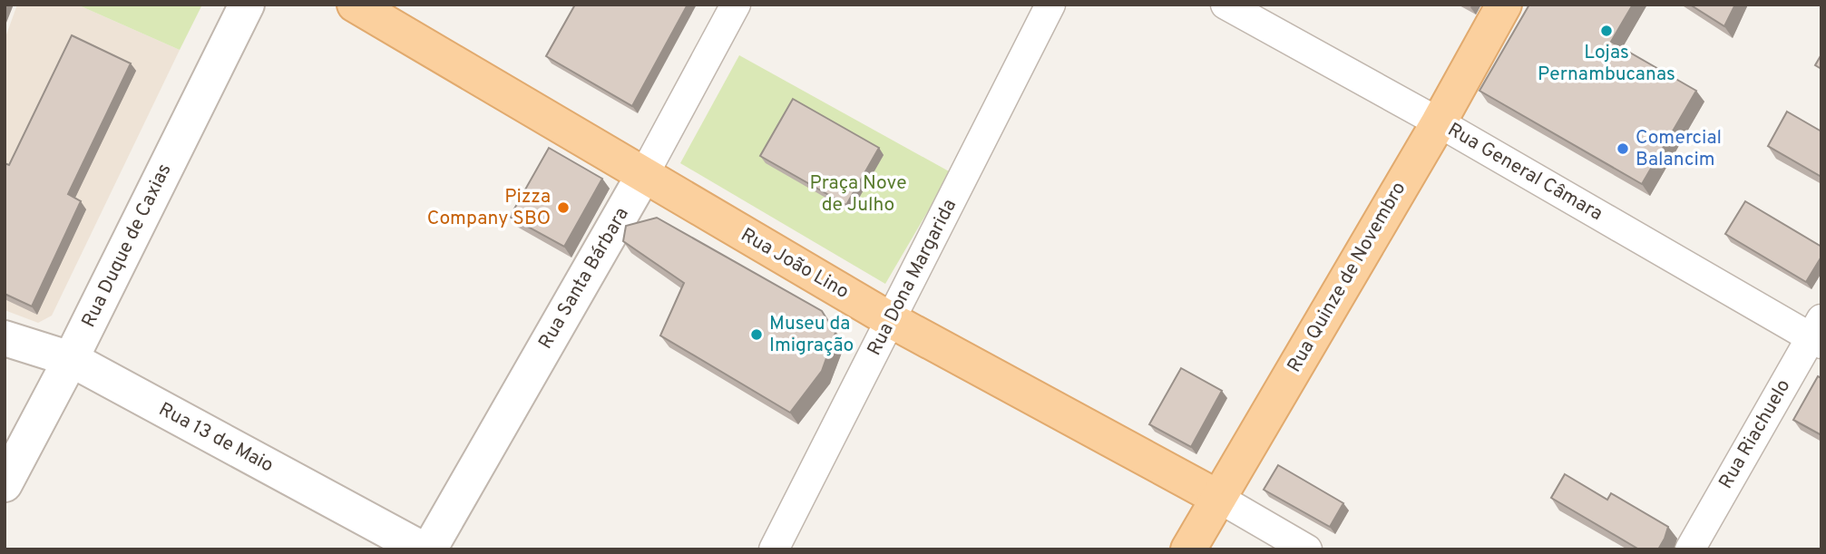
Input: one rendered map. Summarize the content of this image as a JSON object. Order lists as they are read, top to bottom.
{
  "streets": {
    "main road": ["Rua João Lino", "Rua Quinze de Novembro"],
    "street": [
      "Rua General Câmara",
      "Rua Duque de Caxias",
      "Rua Dona Margarida",
      "Rua Santa Bárbara",
      "Rua Riachuelo",
      "Rua 13 de Maio"
    ]
  },
  "crossings": [
    ["Rua General Câmara", "Rua Quinze de Novembro"],
    ["Rua General Câmara", "Rua Riachuelo"],
    ["Rua Duque de Caxias", "Rua 13 de Maio"],
    ["Rua João Lino", "Rua Dona Margarida"],
    ["Rua João Lino", "Rua Quinze de Novembro"],
    ["Rua João Lino", "Rua Santa Bárbara"]
  ],
  "parks": ["Praça Nove de Julho"],
  "places": [
    "Lojas Pernambucanas",
    "Comercial Balancim",
    "Pizza Company SBO",
    "Museu da Imigração"
  ]
}
